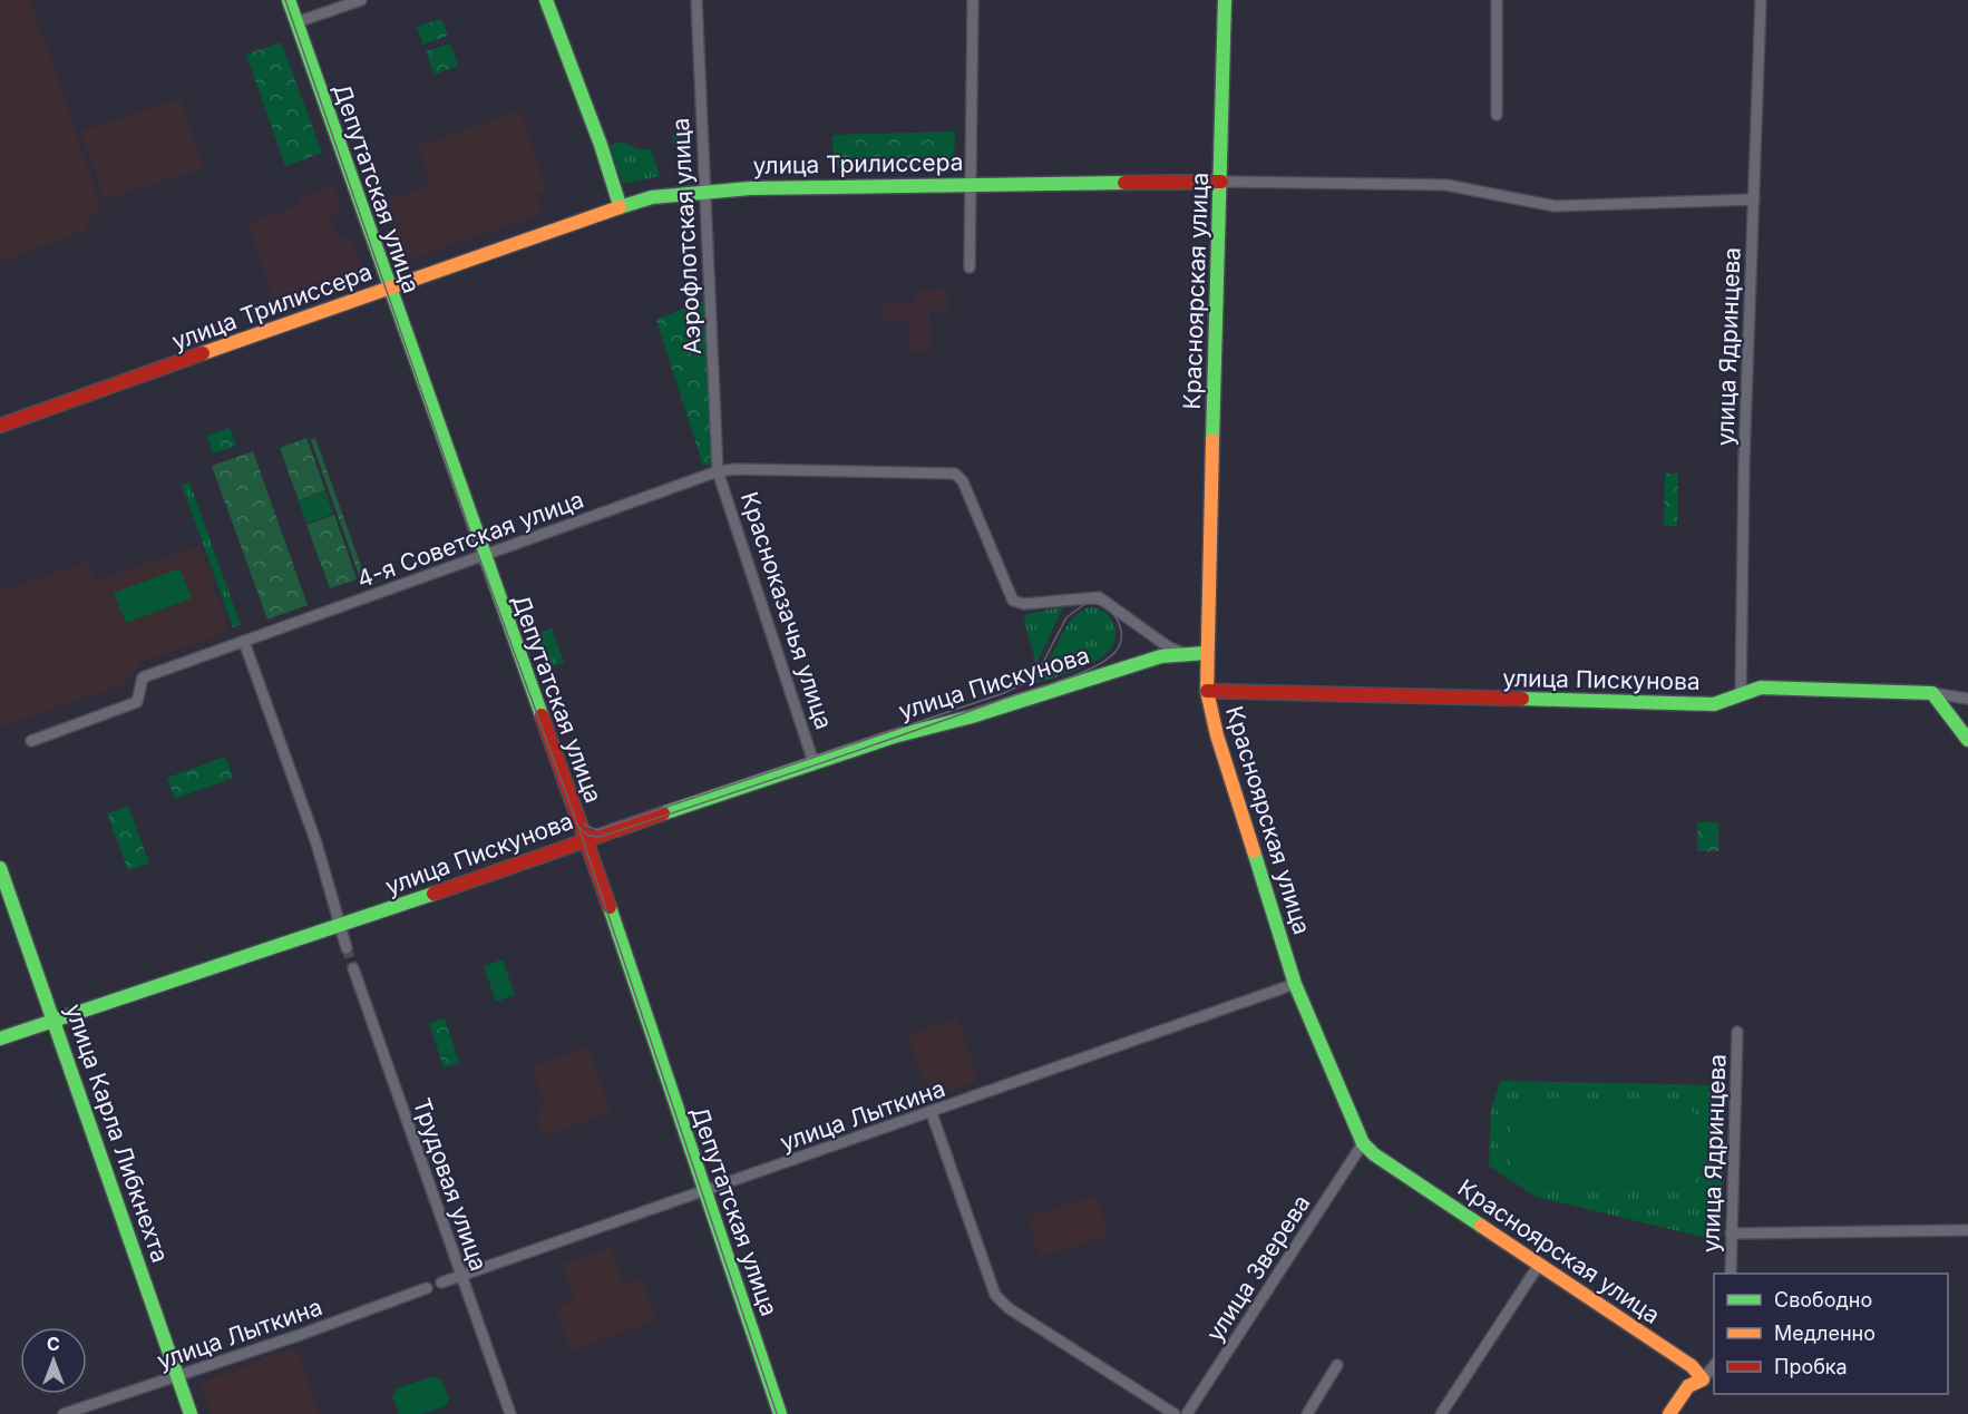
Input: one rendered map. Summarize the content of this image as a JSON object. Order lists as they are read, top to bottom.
{
  "streets": {
    "street": [
      "улица Трилиссера",
      "Депутатская улица",
      "Аэрофлотская улица",
      "Красноярская улица",
      "улица Ядринцева",
      "4-я Советская улица",
      "Красноказачья улица",
      "улица Пискунова",
      "улица Лыткина",
      "улица Карла Либкнехта",
      "Трудовая улица",
      "улица Зверева"
    ]
  },
  "crossings": [
    ["улица Трилиссера", "Депутатская улица"],
    ["улица Трилиссера", "Аэрофлотская улица"],
    ["улица Трилиссера", "Красноярская улица"],
    ["улица Трилиссера", "улица Ядринцева"],
    ["Депутатская улица", "4-я Советская улица"],
    ["Депутатская улица", "улица Пискунова"],
    ["Депутатская улица", "улица Лыткина"],
    ["Аэрофлотская улица", "4-я Советская улица"],
    ["Аэрофлотская улица", "Красноказачья улица"],
    ["Красноярская улица", "улица Пискунова"],
    ["Красноярская улица", "улица Лыткина"],
    ["Красноярская улица", "улица Зверева"],
    ["улица Ядринцева", "улица Пискунова"],
    ["4-я Советская улица", "Красноказачья улица"],
    ["4-я Советская улица", "улица Пискунова"],
    ["Красноказачья улица", "улица Пискунова"],
    ["улица Пискунова", "улица Карла Либкнехта"],
    ["улица Лыткина", "улица Карла Либкнехта"],
    ["улица Лыткина", "Трудовая улица"]
  ],
  "legend": ["Свободно", "Медленно", "Пробка"],
  "north": "top"
}
